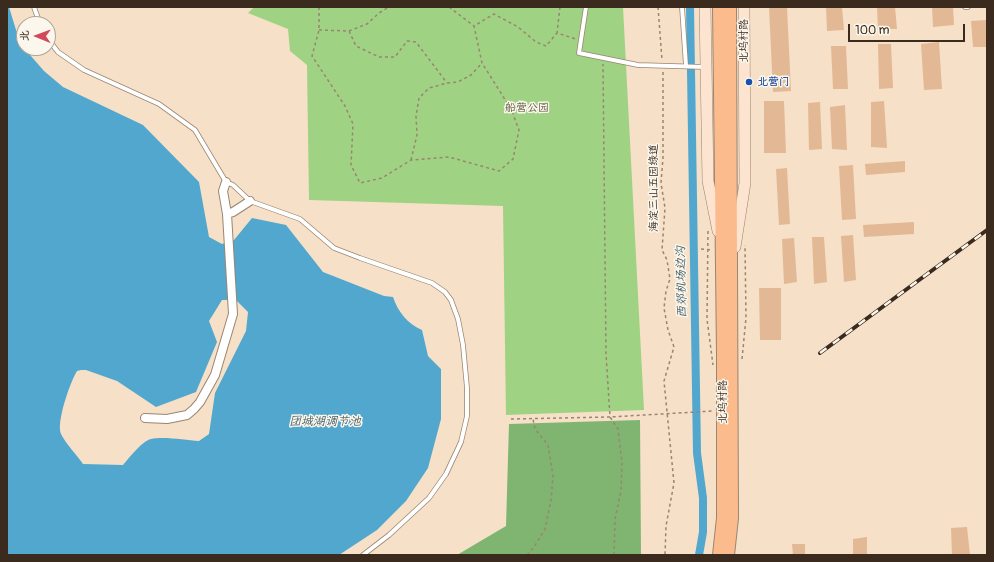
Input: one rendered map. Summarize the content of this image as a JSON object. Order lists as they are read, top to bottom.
{
  "streets": {
    "main road": ["北坞村路"],
    "path": ["海淀三山五园绿道"]
  },
  "water": ["西郊机场边沟", "团城湖调节池"],
  "parks": ["船营公园"],
  "places": ["北营门"],
  "scale_bar": "100 m",
  "north": "left"
}
